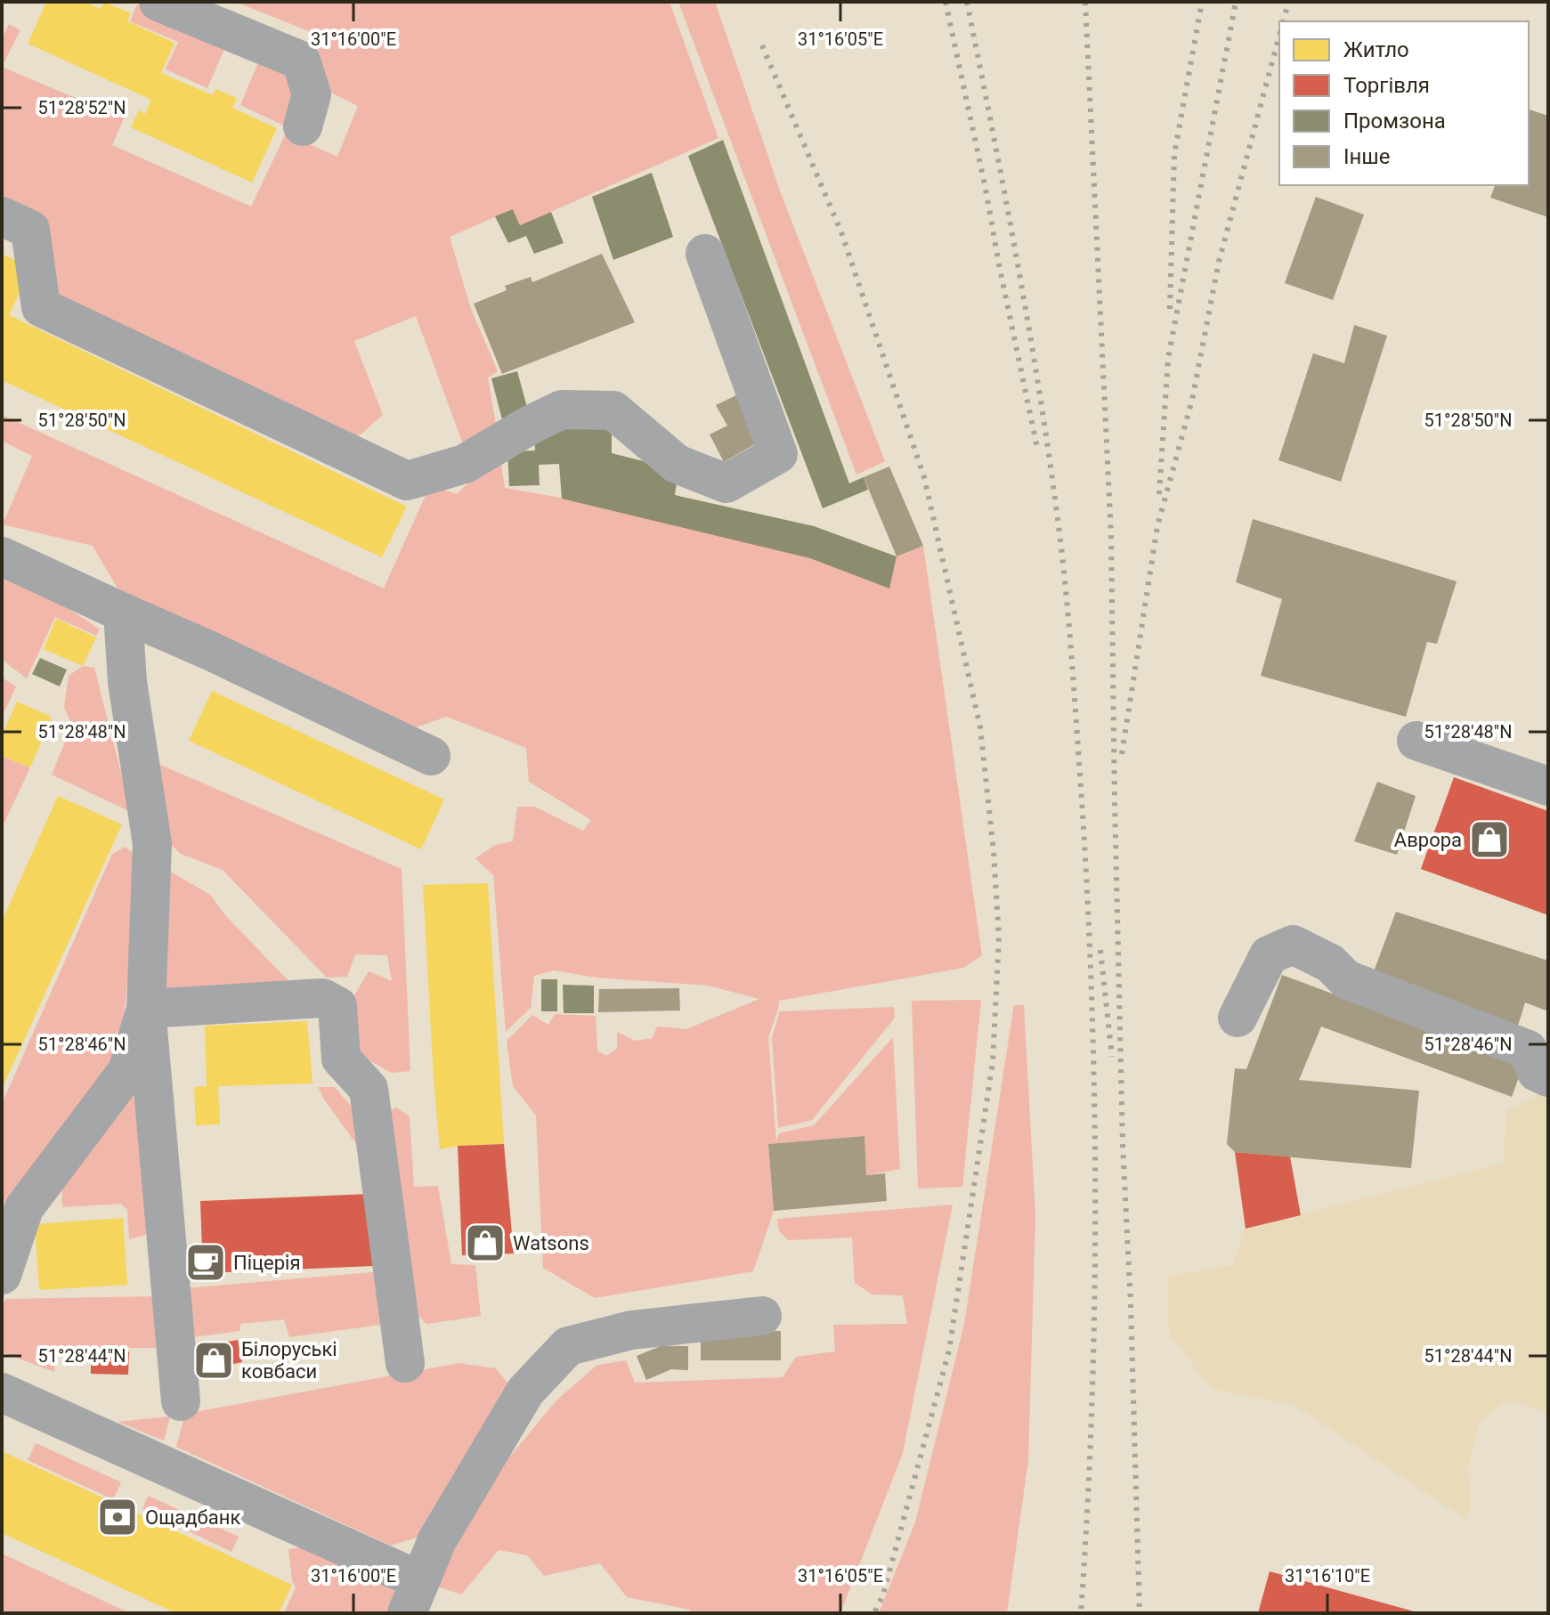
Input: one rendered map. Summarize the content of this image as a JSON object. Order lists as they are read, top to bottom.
{
  "places": {
    "shop": ["Аврора", "Watsons", "Білоруські ковбаси"],
    "cafe": ["Піцерія"],
    "bank": ["Ощадбанк"]
  },
  "legend": [
    "Житло",
    "Торгівля",
    "Промзона",
    "Інше"
  ],
  "coordinates": [
    "31°16'00\"E",
    "31°16'05\"E",
    "51°28'52\"N",
    "51°28'50\"N",
    "51°28'48\"N",
    "51°28'46\"N",
    "51°28'44\"N",
    "31°16'10\"E"
  ]
}
